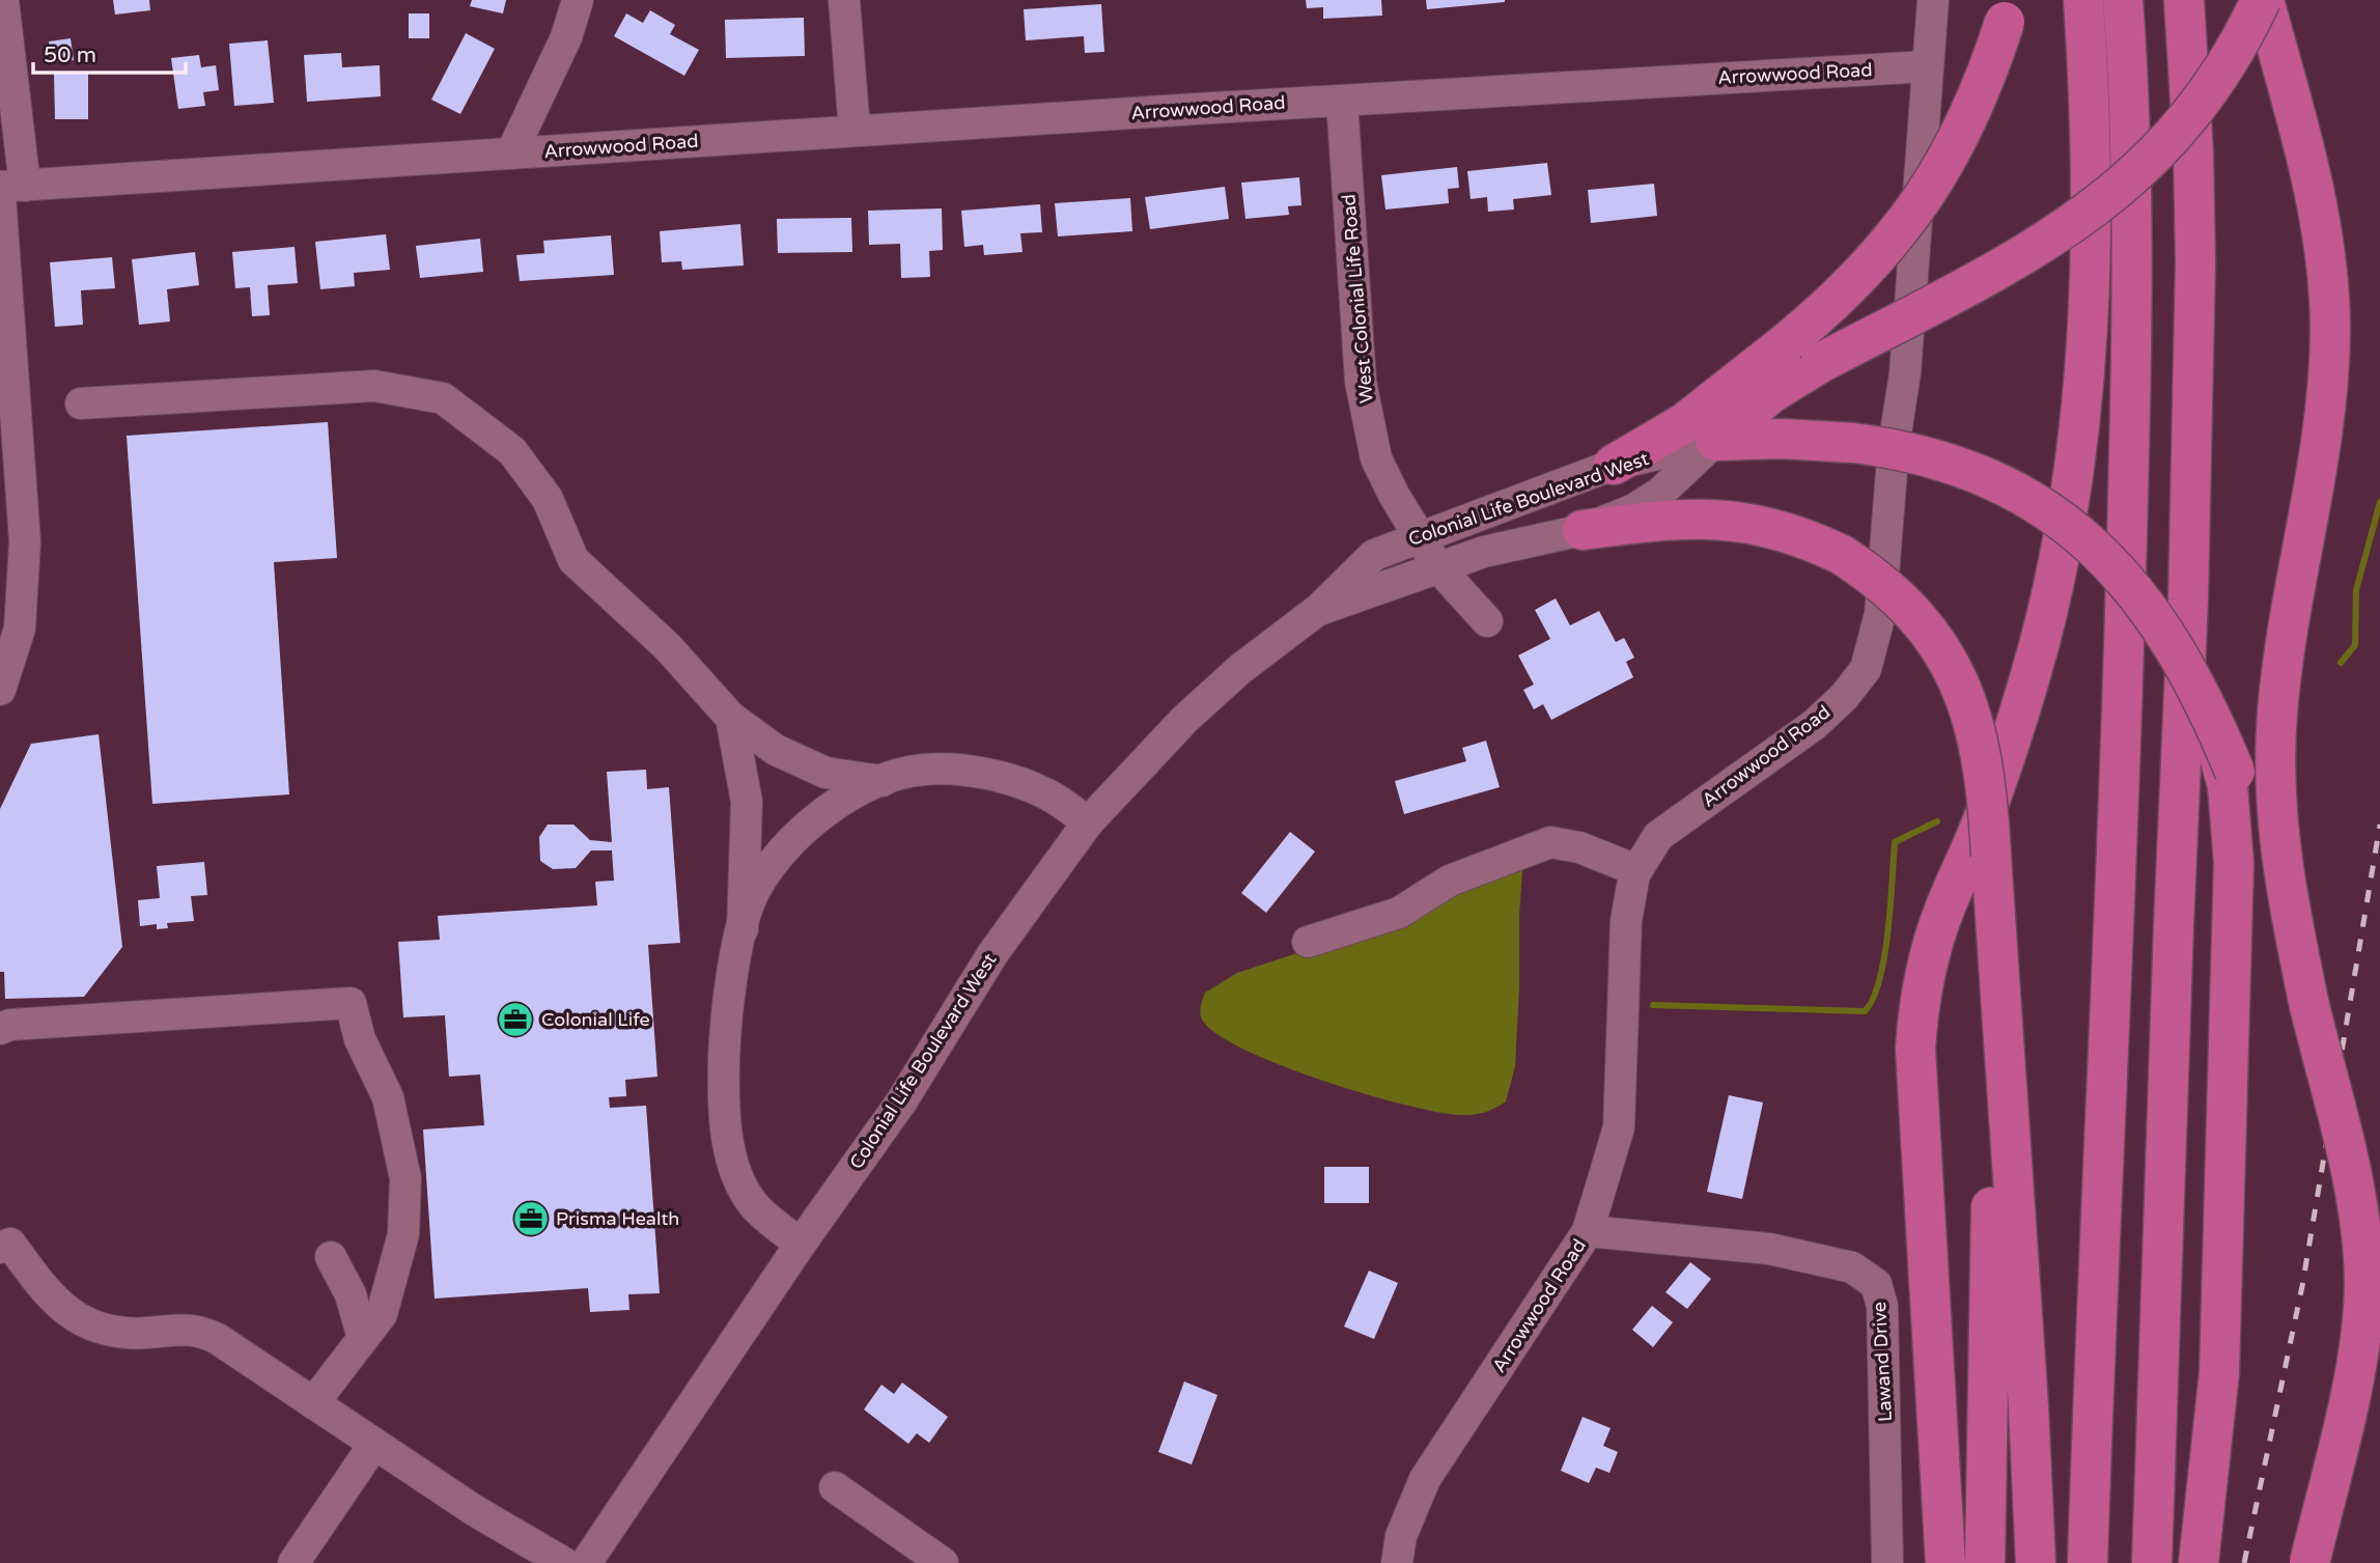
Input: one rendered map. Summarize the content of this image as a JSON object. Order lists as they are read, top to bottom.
{
  "streets": {
    "street": [
      "Arrowwood Road",
      "West Colonial Life Road",
      "Colonial Life Boulevard West",
      "Lawand Drive"
    ]
  },
  "crossings": [
    ["Arrowwood Road", "West Colonial Life Road"],
    ["Arrowwood Road", "Lawand Drive"],
    ["West Colonial Life Road", "Colonial Life Boulevard West"]
  ],
  "places": {
    "office": ["Colonial Life", "Prisma Health"]
  },
  "scale_bar": "50 m"
}
